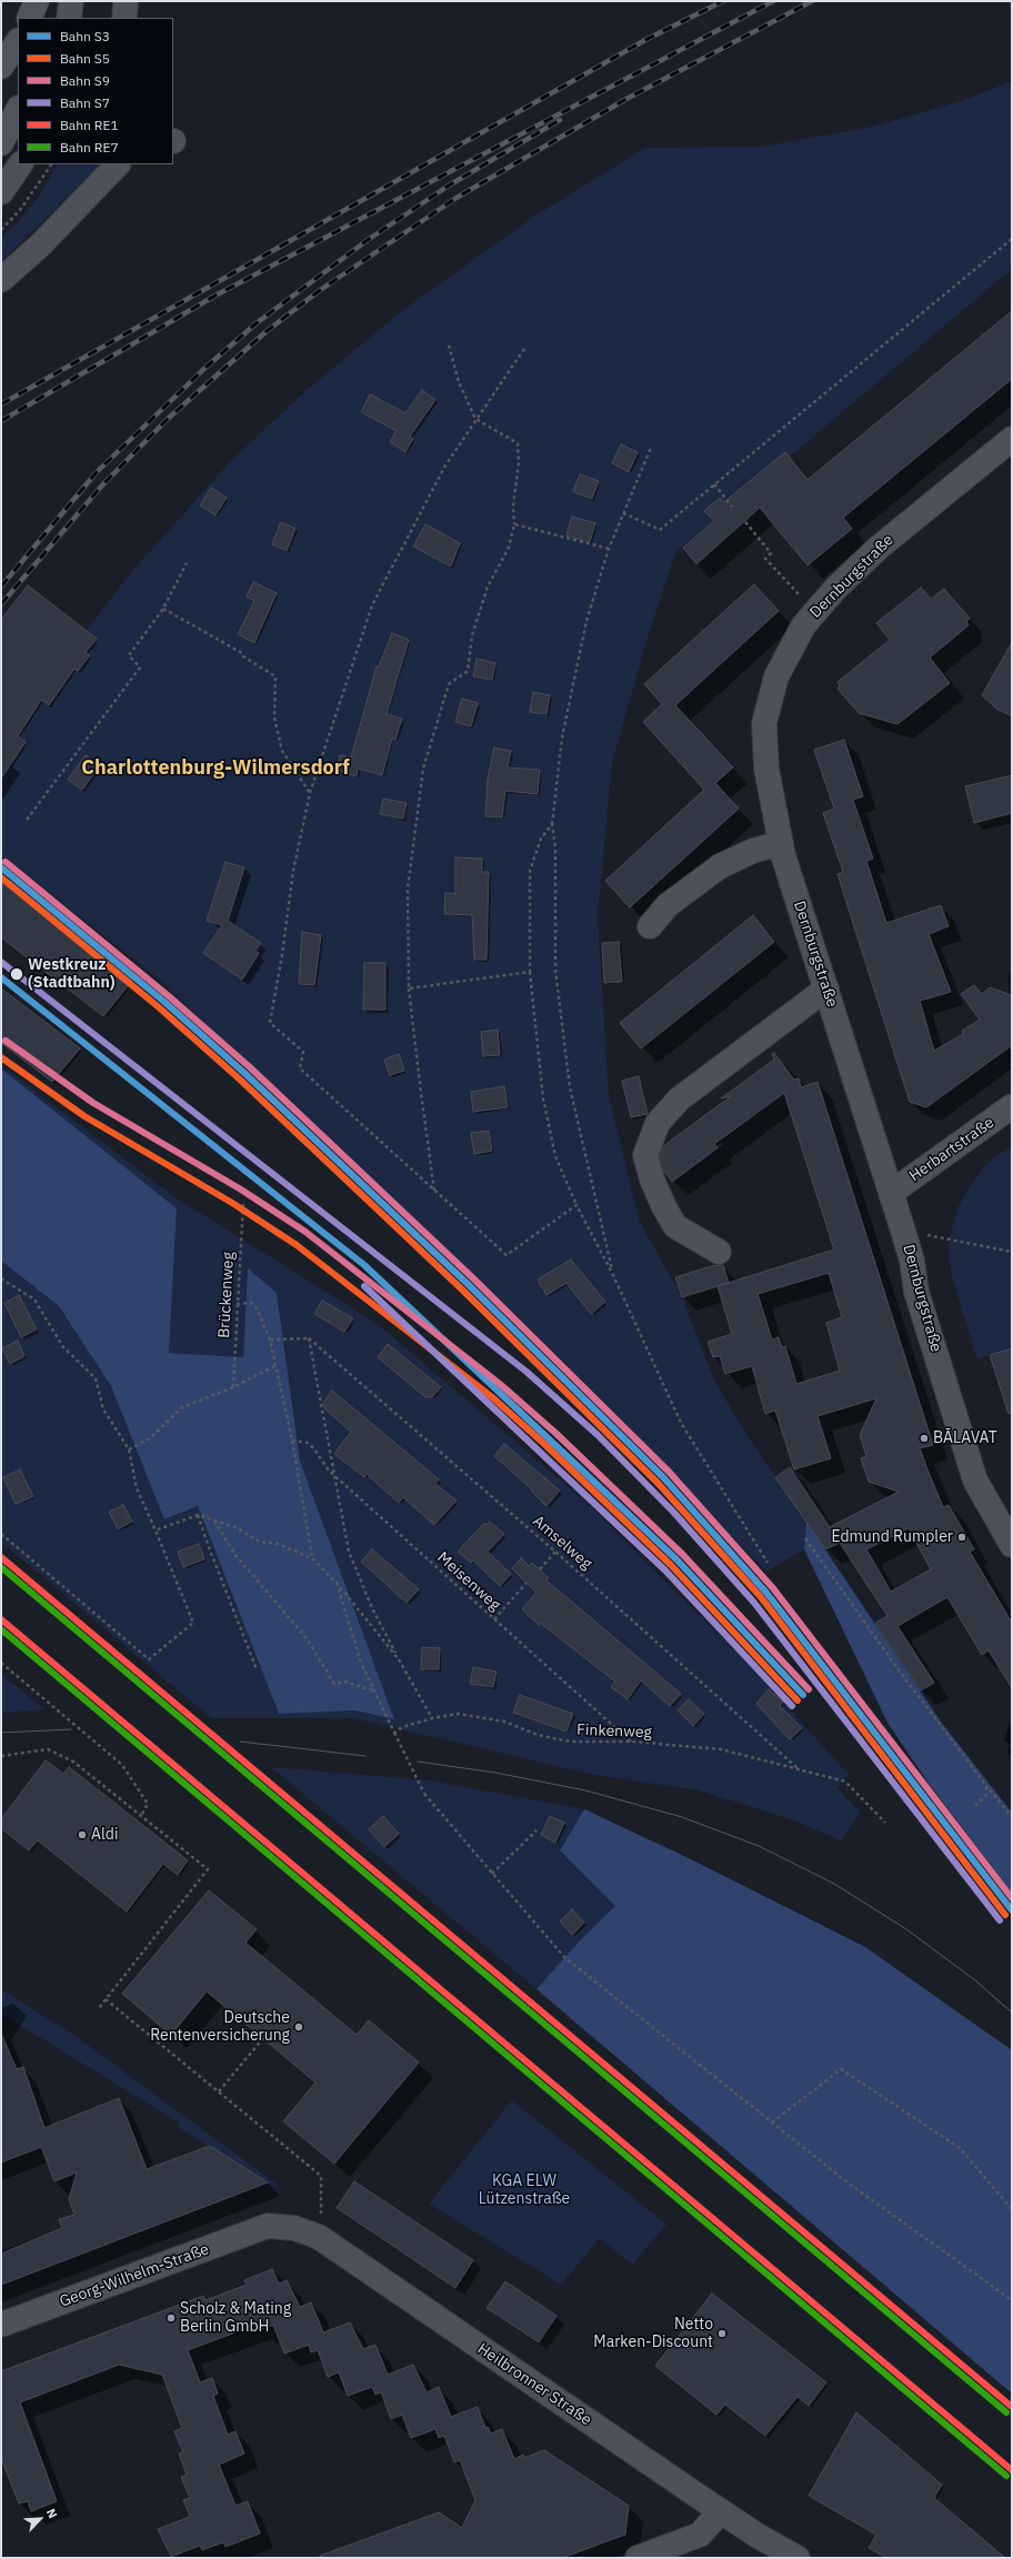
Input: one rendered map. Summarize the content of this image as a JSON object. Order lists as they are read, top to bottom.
{
  "streets": {
    "street": [
      "Dernburgstraße",
      "Herbartstraße",
      "Georg-Wilhelm-Straße",
      "Heilbronner Straße"
    ],
    "path": [
      "Brückenweg",
      "Amselweg",
      "Meisenweg",
      "Finkenweg"
    ]
  },
  "crossings": [
    ["Dernburgstraße", "Herbartstraße"],
    ["Amselweg", "Finkenweg"],
    ["Meisenweg", "Finkenweg"],
    ["Georg-Wilhelm-Straße", "Heilbronner Straße"]
  ],
  "districts": ["Charlottenburg-Wilmersdorf"],
  "parks": ["KGA ELW Lützenstraße"],
  "places": [
    "Westkreuz (Stadtbahn)",
    "BĀLAVAT",
    "Edmund Rumpler",
    "Aldi",
    "Deutsche Rentenversicherung",
    "Scholz & Mating Berlin GmbH",
    "Netto Marken-Discount"
  ],
  "lines": [
    "rail line S9",
    "rail line S3",
    "rail line S5",
    "rail line S7",
    "rail line RE1",
    "rail line RE7"
  ],
  "legend": [
    "Bahn S3",
    "Bahn S5",
    "Bahn S9",
    "Bahn S7",
    "Bahn RE1",
    "Bahn RE7"
  ],
  "north": "top right"
}
